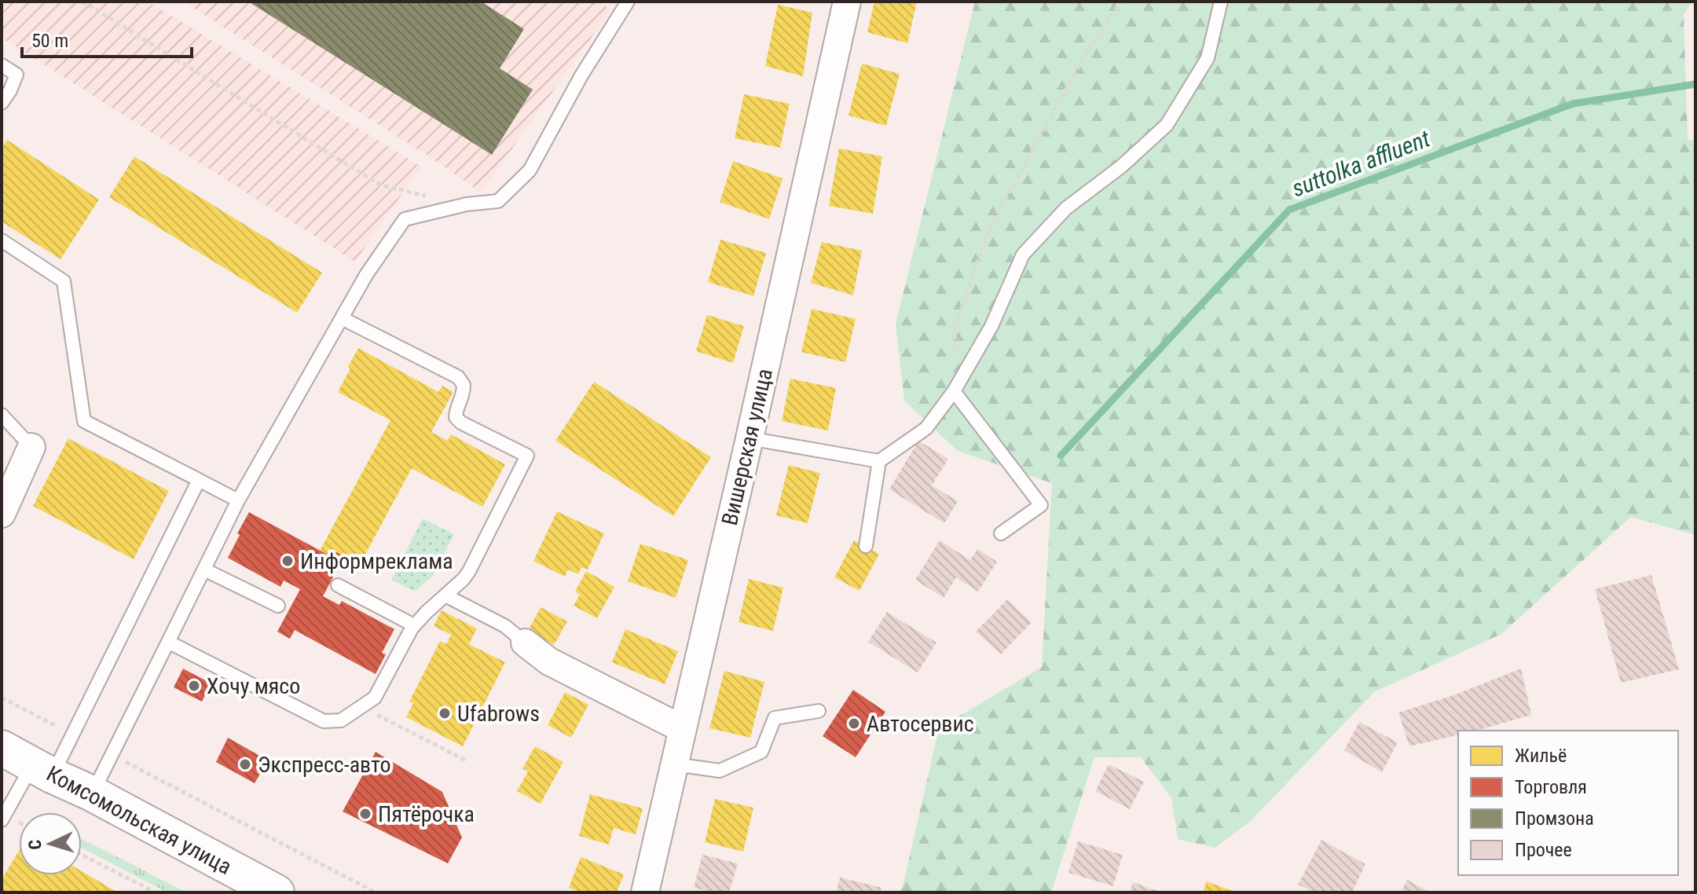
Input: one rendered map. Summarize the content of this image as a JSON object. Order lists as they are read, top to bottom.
{
  "streets": {
    "main road": ["Комсомольская улица"],
    "street": ["Вишерская улица"]
  },
  "water": ["suttolka affluent"],
  "places": [
    "Информреклама",
    "Хочу мясо",
    "Ufabrows",
    "Автосервис",
    "Экспресс-авто",
    "Пятёрочка"
  ],
  "legend": [
    "Жильё",
    "Торговля",
    "Промзона",
    "Прочее"
  ],
  "scale_bar": "50 m",
  "north": "left"
}
